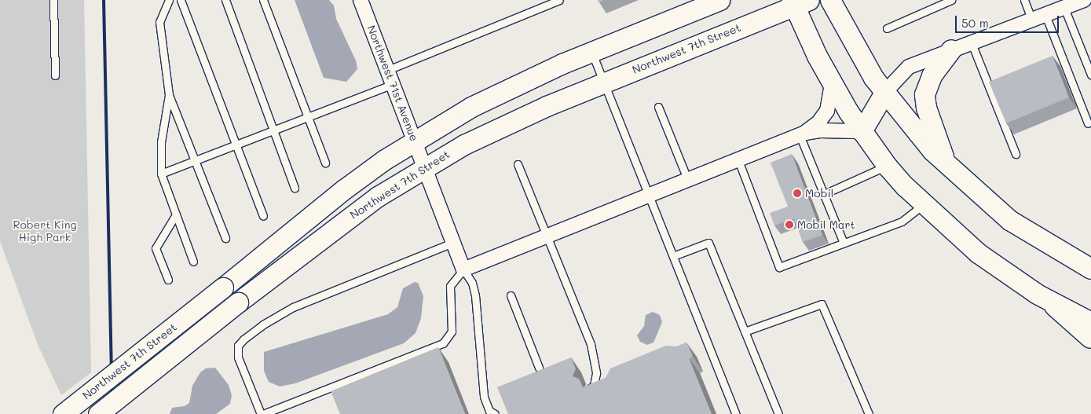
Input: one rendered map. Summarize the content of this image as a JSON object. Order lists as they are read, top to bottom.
{
  "streets": {
    "main road": ["Northwest 7th Street"],
    "street": ["Northwest 71st Avenue"]
  },
  "crossings": [
    ["Northwest 7th Street", "Northwest 71st Avenue"]
  ],
  "parks": ["Robert King High Park"],
  "places": ["Mobil", "Mobil Mart"],
  "scale_bar": "50 m"
}
